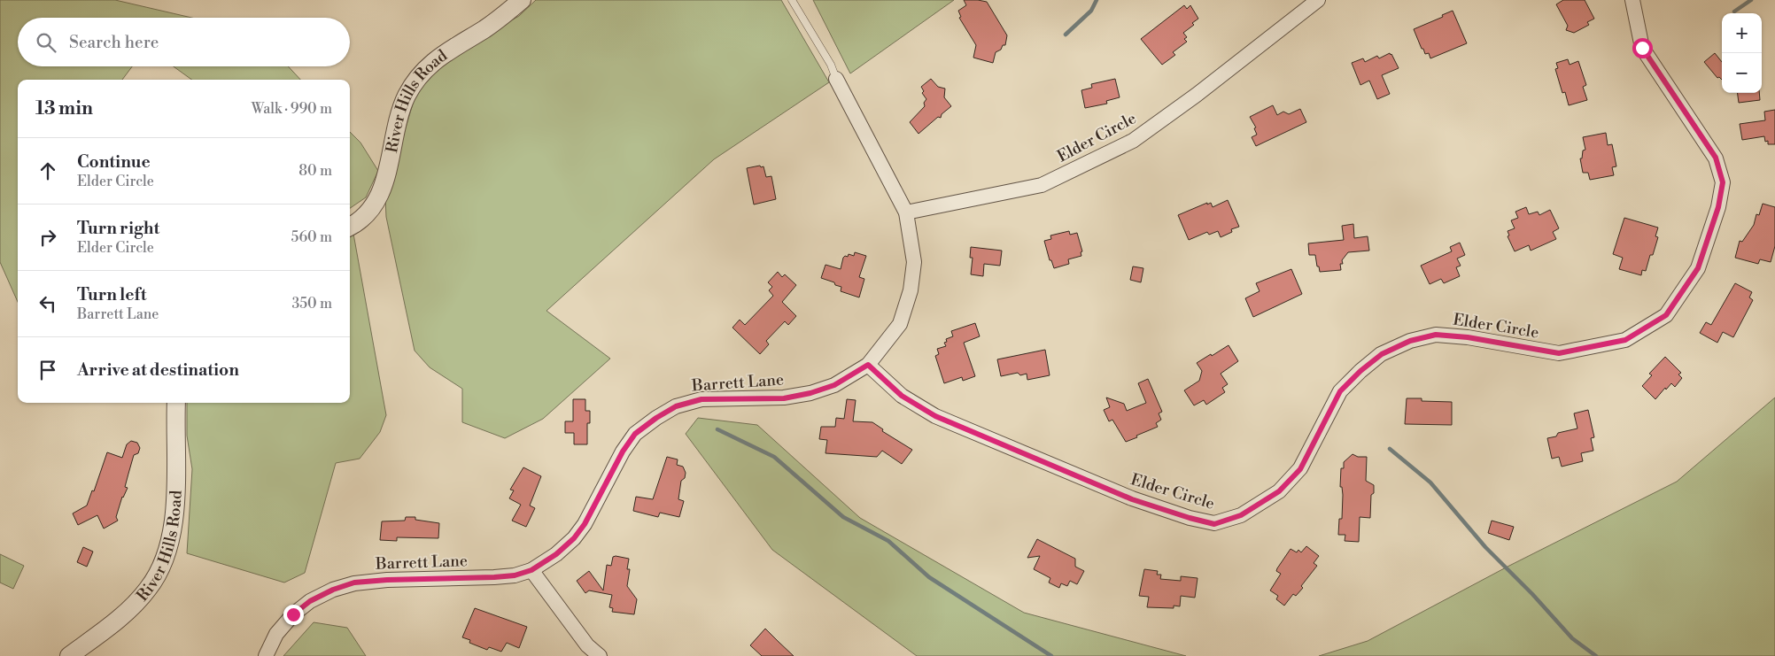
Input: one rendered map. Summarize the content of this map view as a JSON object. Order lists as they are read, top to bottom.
{
  "streets": {
    "street": ["River Hills Road", "Elder Circle", "Barrett Lane"]
  },
  "crossings": [
    ["Elder Circle", "Barrett Lane"]
  ],
  "page": {
    "map_buttons": ["+", "−"],
    "search": "Search here",
    "heading": ["13 min", "Walk · 990 m"],
    "list": [
      ["Continue", "Elder Circle", "80 m"],
      ["Turn right", "Elder Circle", "560 m"],
      ["Turn left", "Barrett Lane", "350 m"],
      "Arrive at destination"
    ]
  }
}
